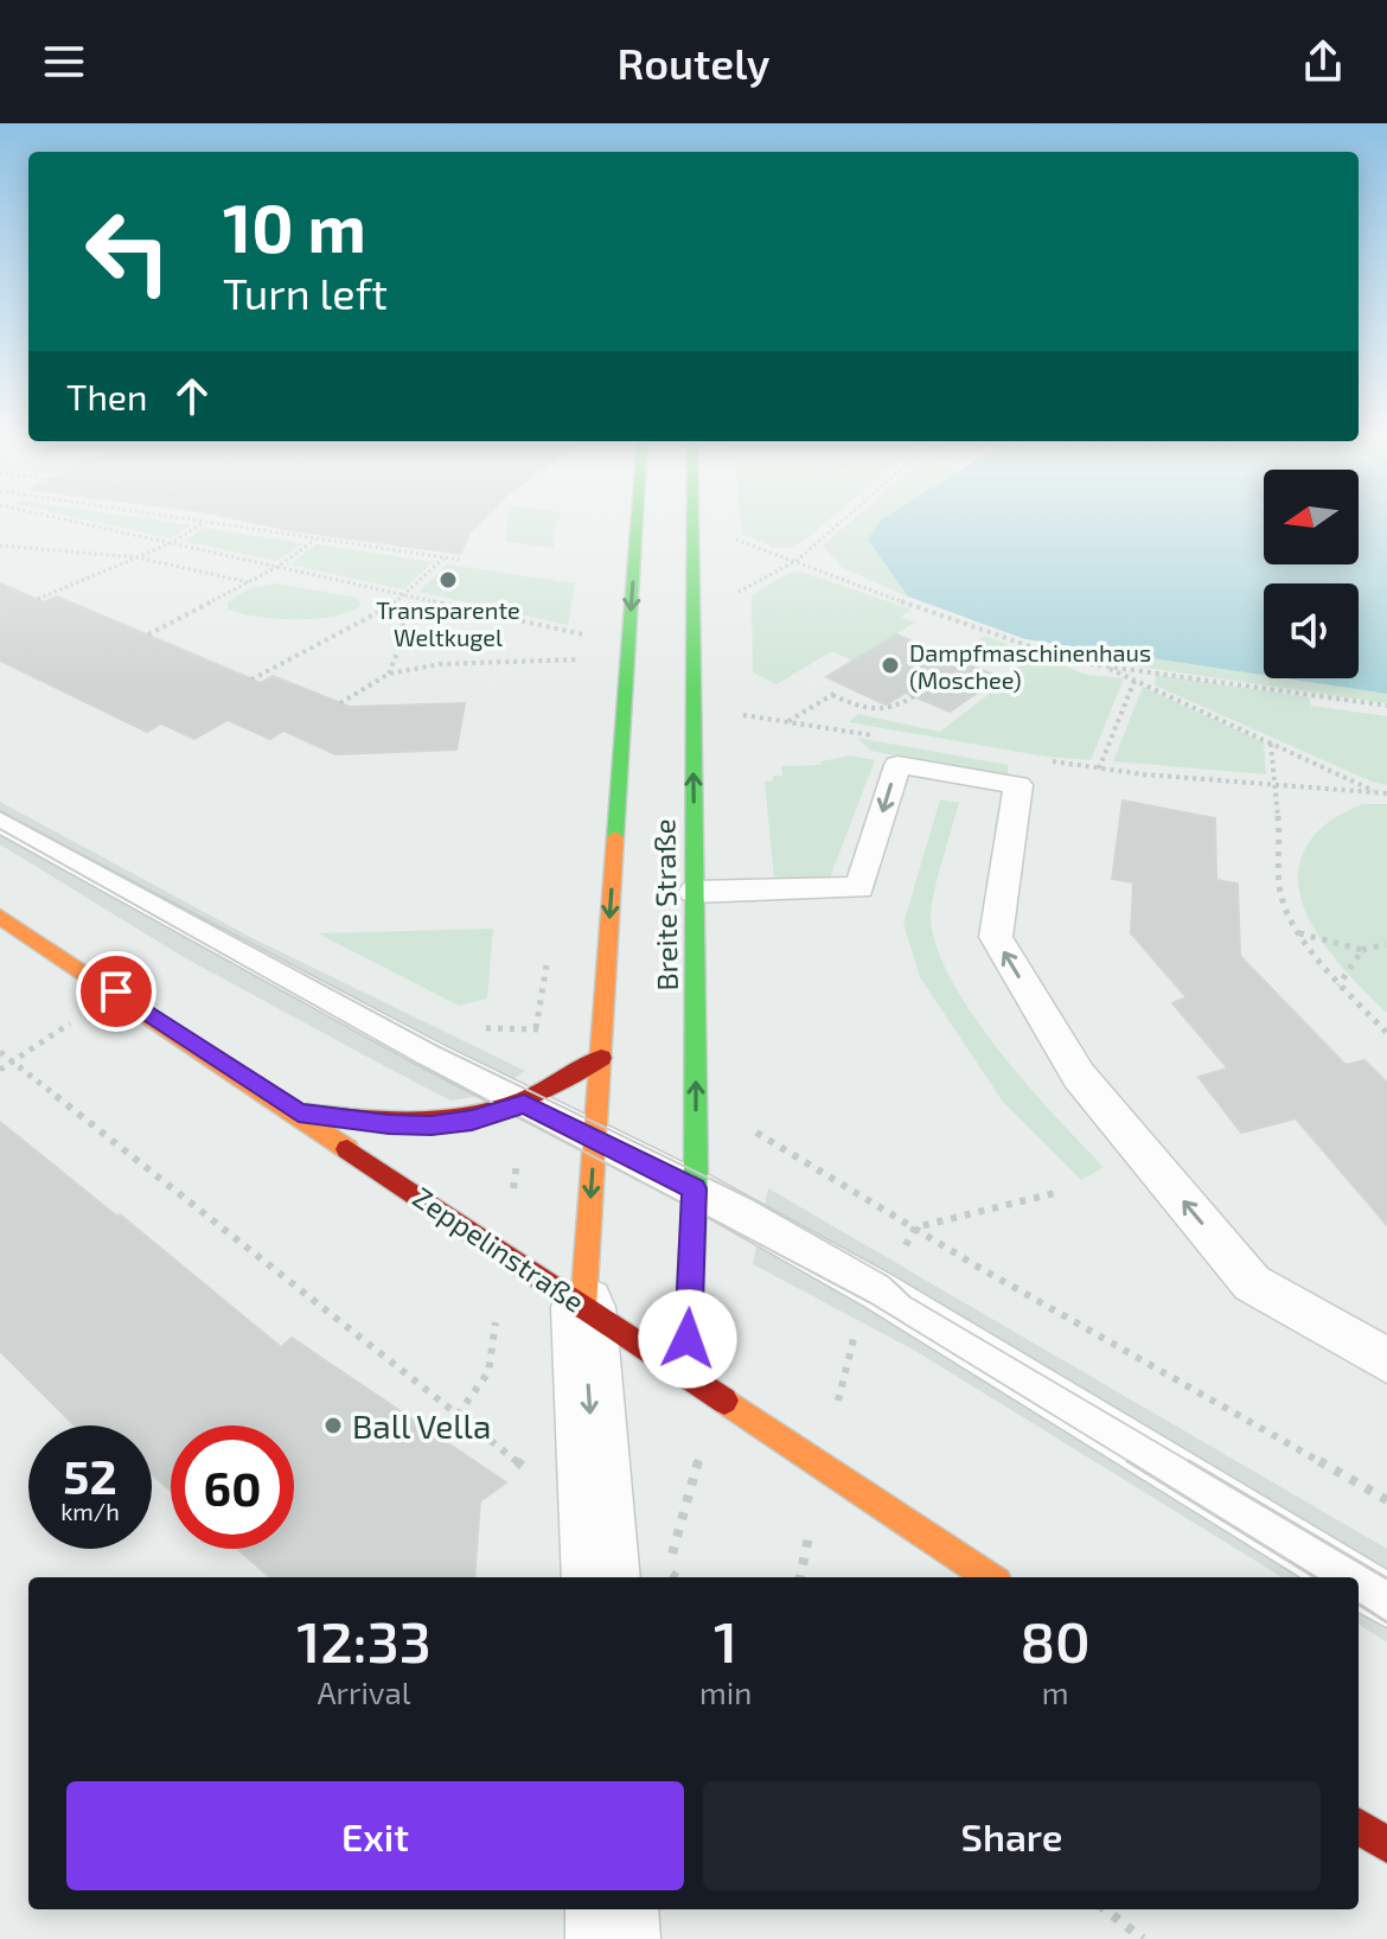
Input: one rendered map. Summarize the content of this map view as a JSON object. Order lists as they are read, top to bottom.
{
  "streets": {
    "main road": ["Breite Straße", "Zeppelinstraße"]
  },
  "crossings": [
    ["Breite Straße", "Zeppelinstraße"]
  ],
  "places": ["Transparente Weltkugel", "Dampfmaschinenhaus (Moschee)", "Ball Vella"],
  "north": "left",
  "page": {
    "header": "Routely",
    "turn": ["10 m", "Turn left"],
    "then": "Then",
    "speed": "52 km/h",
    "limit": "60",
    "eta": [
      "12:33",
      "Arrival",
      "1",
      "min",
      "80",
      "m"
    ],
    "buttons": ["Exit", "Share"]
  }
}
